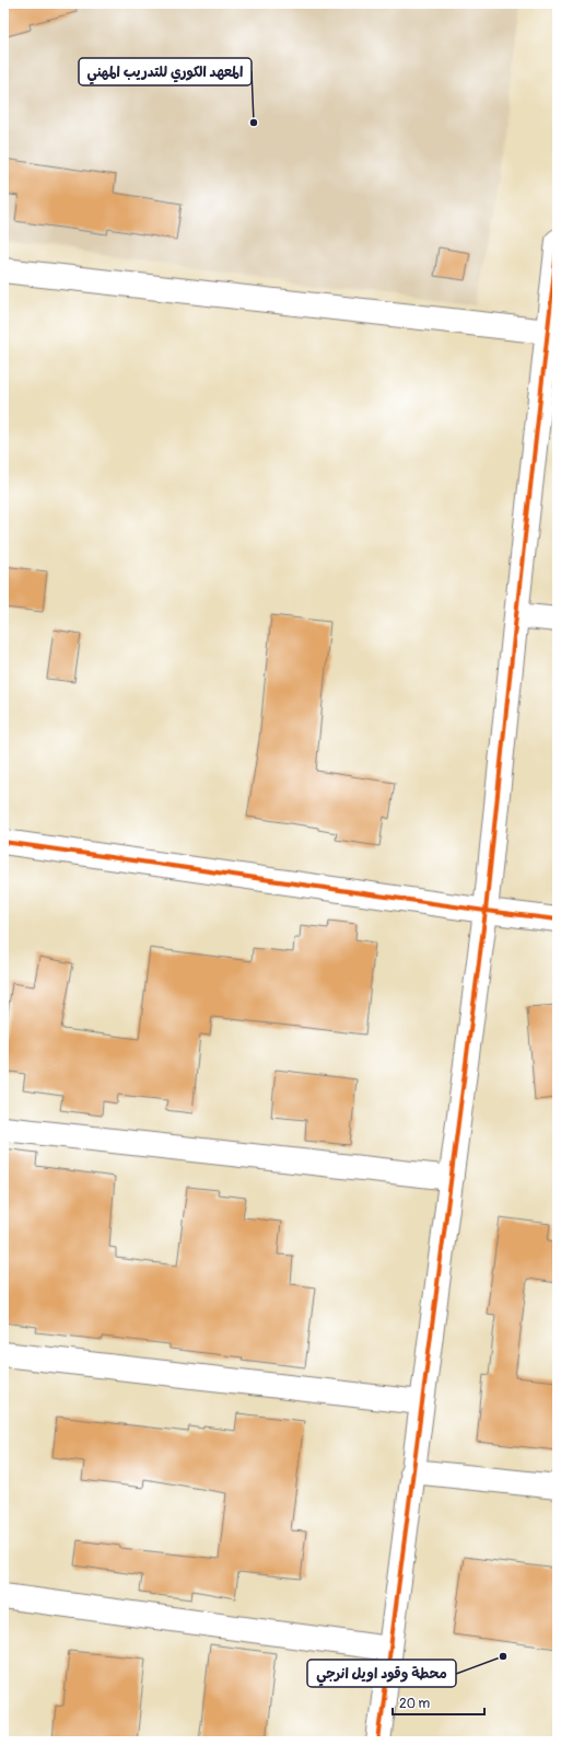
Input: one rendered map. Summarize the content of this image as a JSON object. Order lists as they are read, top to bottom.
{
  "places": ["المعهد الكوري للتدريب المهني", "محطة وقود اويل انرجي"],
  "scale_bar": "20 m"
}
